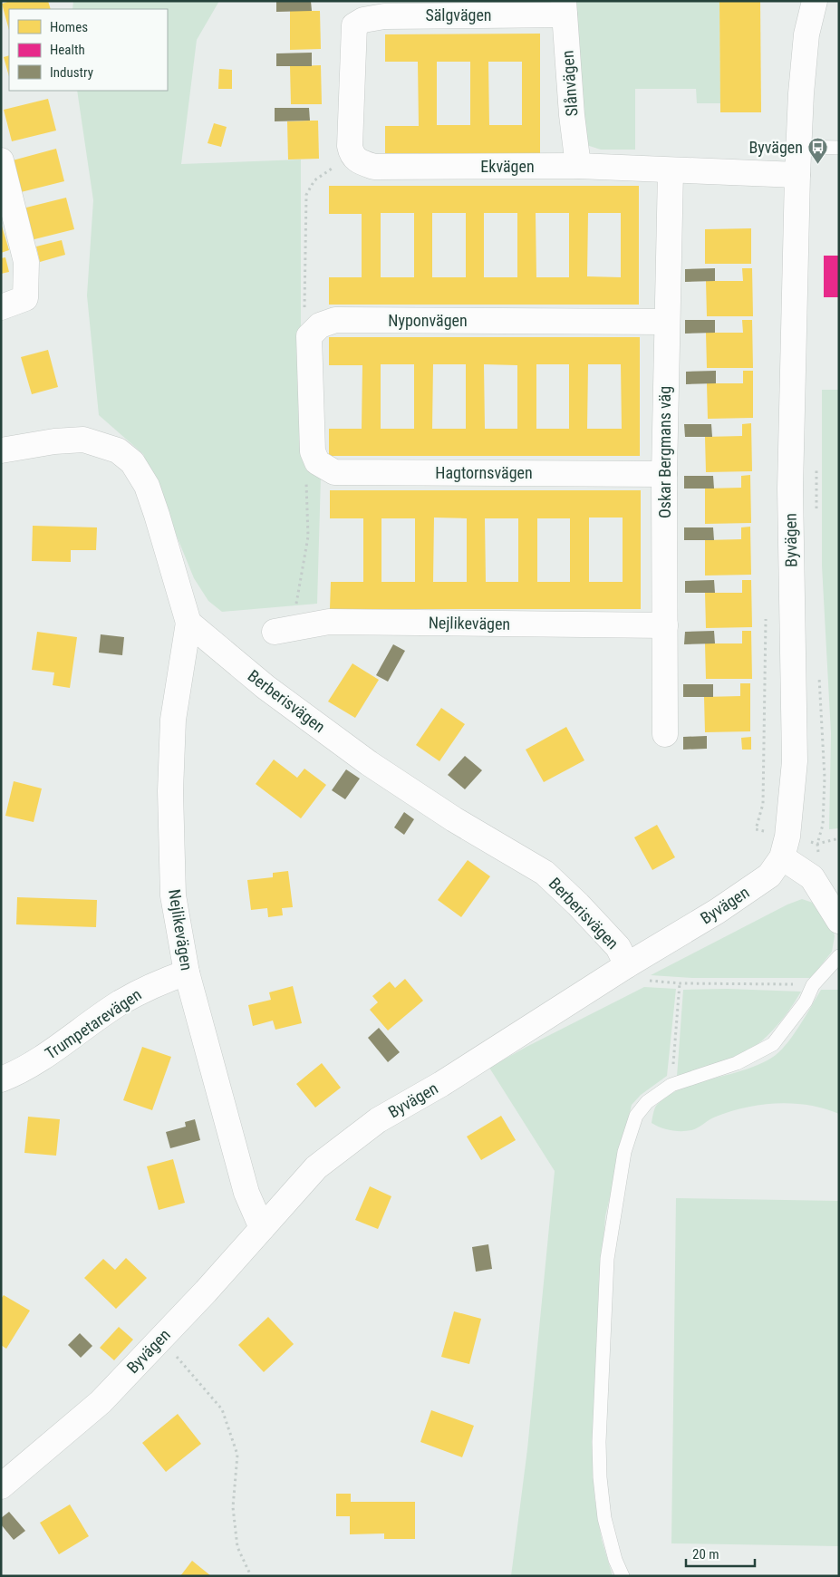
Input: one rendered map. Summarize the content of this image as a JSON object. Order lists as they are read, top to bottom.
{
  "streets": {
    "street": [
      "Sälgvägen",
      "Slånvägen",
      "Ekvägen",
      "Nyponvägen",
      "Oskar Bergmans väg",
      "Hagtornsvägen",
      "Byvägen",
      "Nejlikevägen",
      "Berberisvägen",
      "Trumpetarevägen"
    ]
  },
  "crossings": [
    ["Sälgvägen", "Slånvägen"],
    ["Sälgvägen", "Ekvägen"],
    ["Slånvägen", "Ekvägen"],
    ["Ekvägen", "Oskar Bergmans väg"],
    ["Ekvägen", "Byvägen"],
    ["Nyponvägen", "Oskar Bergmans väg"],
    ["Oskar Bergmans väg", "Hagtornsvägen"],
    ["Oskar Bergmans väg", "Nejlikevägen"],
    ["Byvägen", "Nejlikevägen"],
    ["Byvägen", "Berberisvägen"],
    ["Nejlikevägen", "Berberisvägen"],
    ["Nejlikevägen", "Trumpetarevägen"]
  ],
  "places": {
    "bus stop": ["Byvägen"]
  },
  "legend": ["Homes", "Health", "Industry"],
  "scale_bar": "20 m"
}
